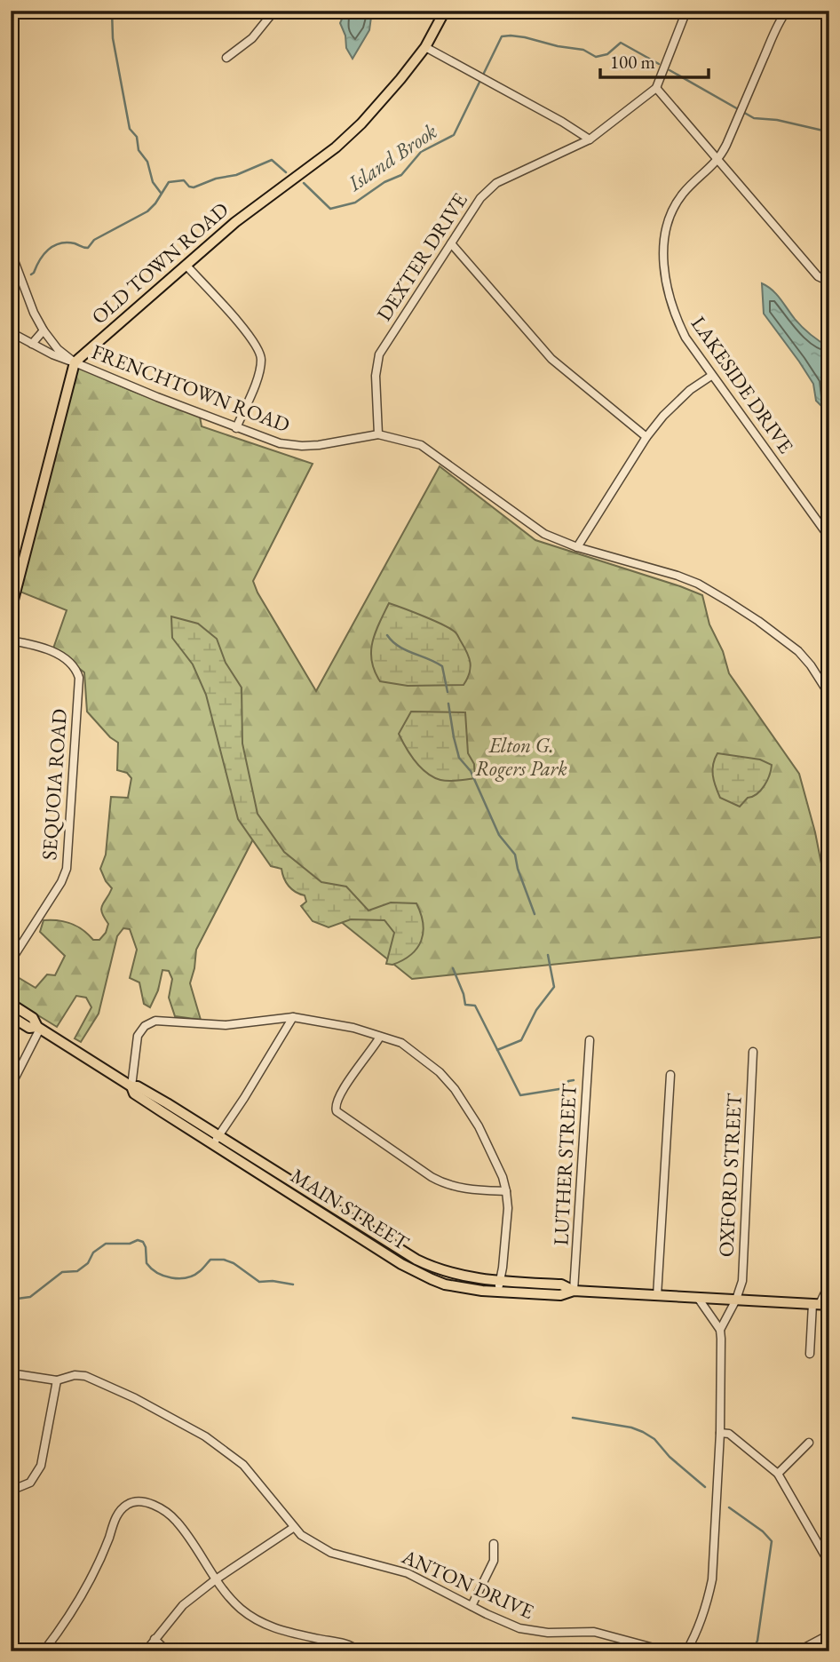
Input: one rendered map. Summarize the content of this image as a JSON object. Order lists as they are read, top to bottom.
{
  "streets": {
    "main road": ["OLD TOWN ROAD", "MAIN STREET"],
    "street": [
      "DEXTER DRIVE",
      "LAKESIDE DRIVE",
      "FRENCHTOWN ROAD",
      "SEQUOIA ROAD",
      "LUTHER STREET",
      "OXFORD STREET",
      "ANTON DRIVE"
    ]
  },
  "crossings": [
    ["DEXTER DRIVE", "FRENCHTOWN ROAD"],
    ["OLD TOWN ROAD", "FRENCHTOWN ROAD"],
    ["LUTHER STREET", "MAIN STREET"],
    ["OXFORD STREET", "MAIN STREET"]
  ],
  "water": ["Island Brook"],
  "parks": ["Elton G. Rogers Park"],
  "scale_bar": "100 m"
}
